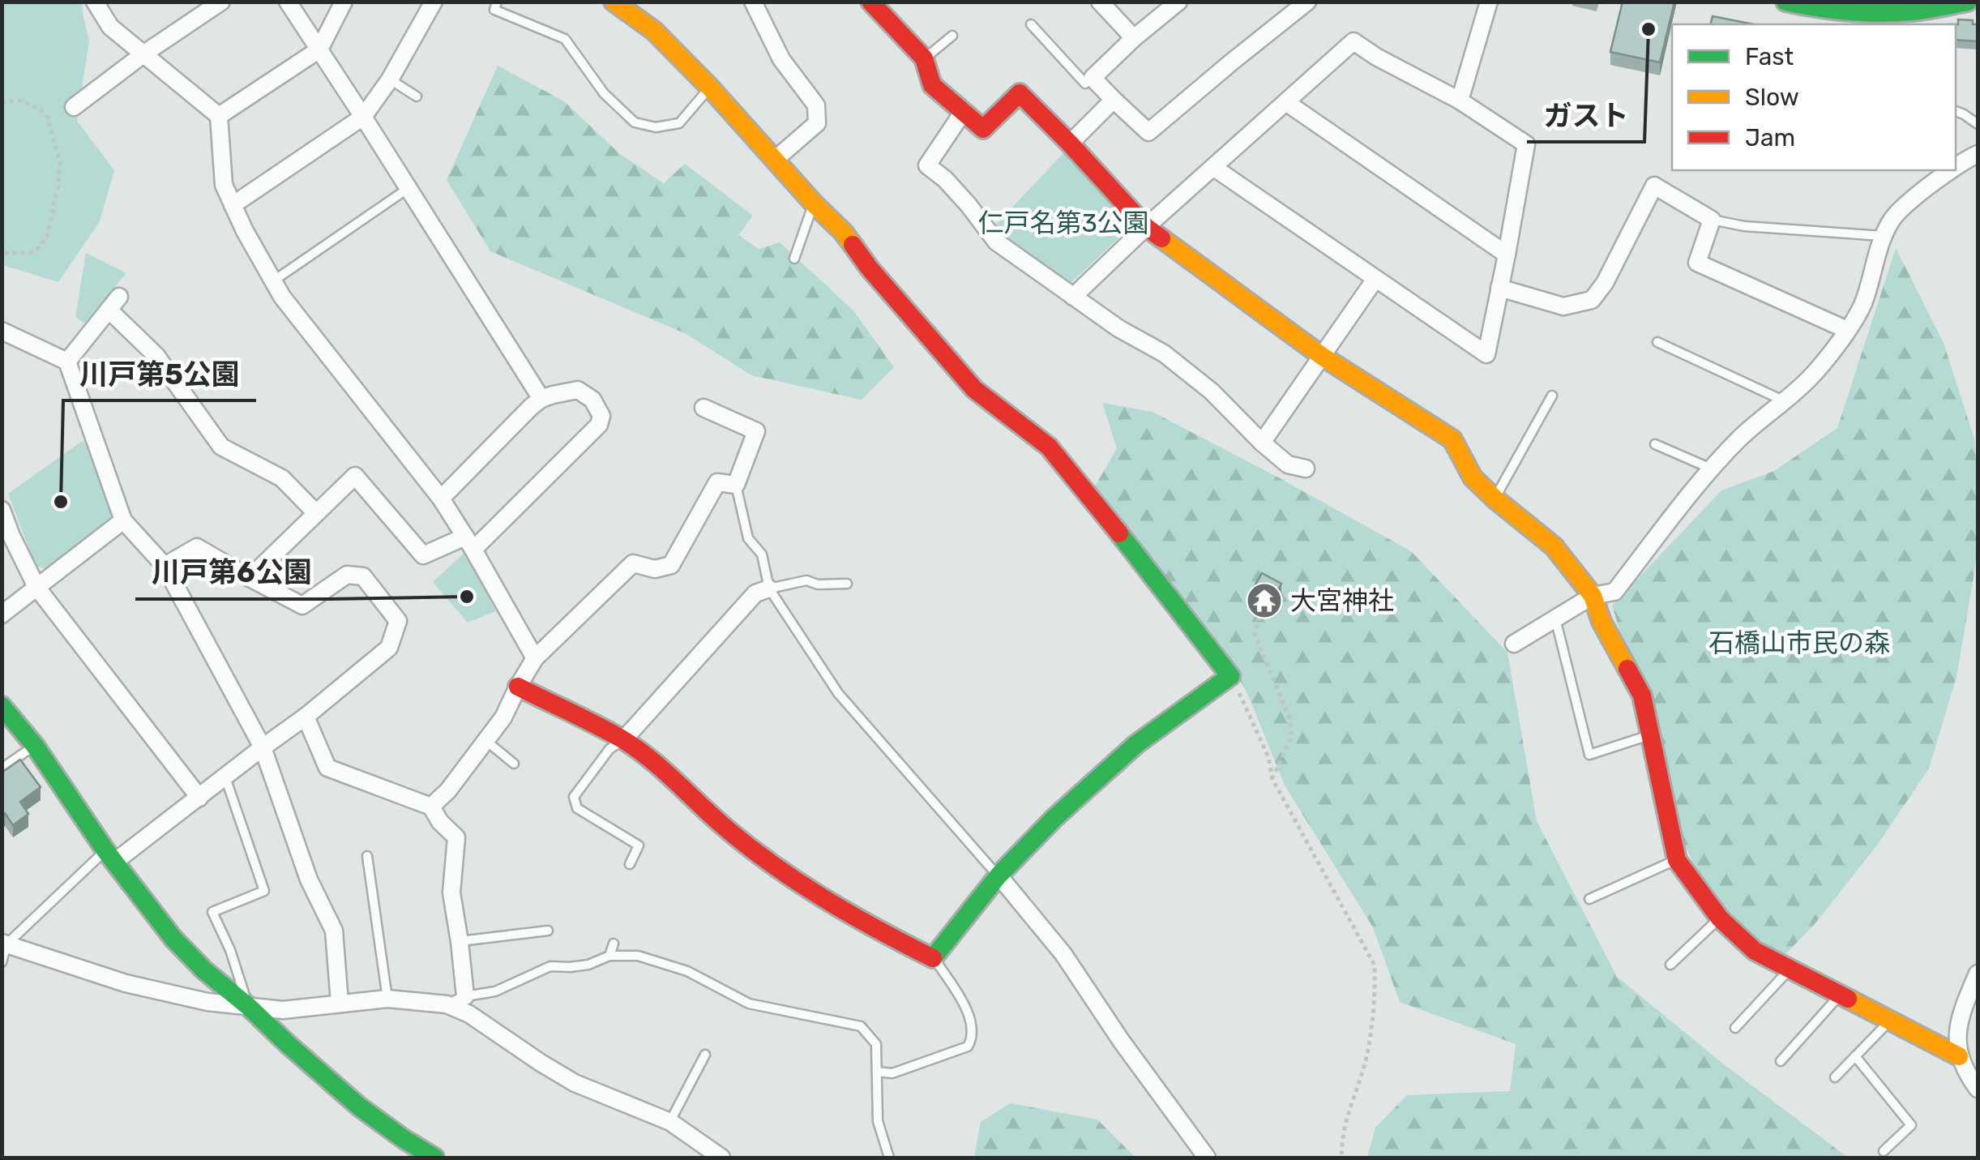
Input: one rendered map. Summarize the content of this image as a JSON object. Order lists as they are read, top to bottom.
{
  "parks": ["仁戸名第3公園", "石橋山市民の森"],
  "places": {
    "other": ["ガスト", "川戸第5公園", "川戸第6公園"],
    "temple": ["大宮神社"]
  },
  "legend": ["Fast", "Slow", "Jam"]
}
